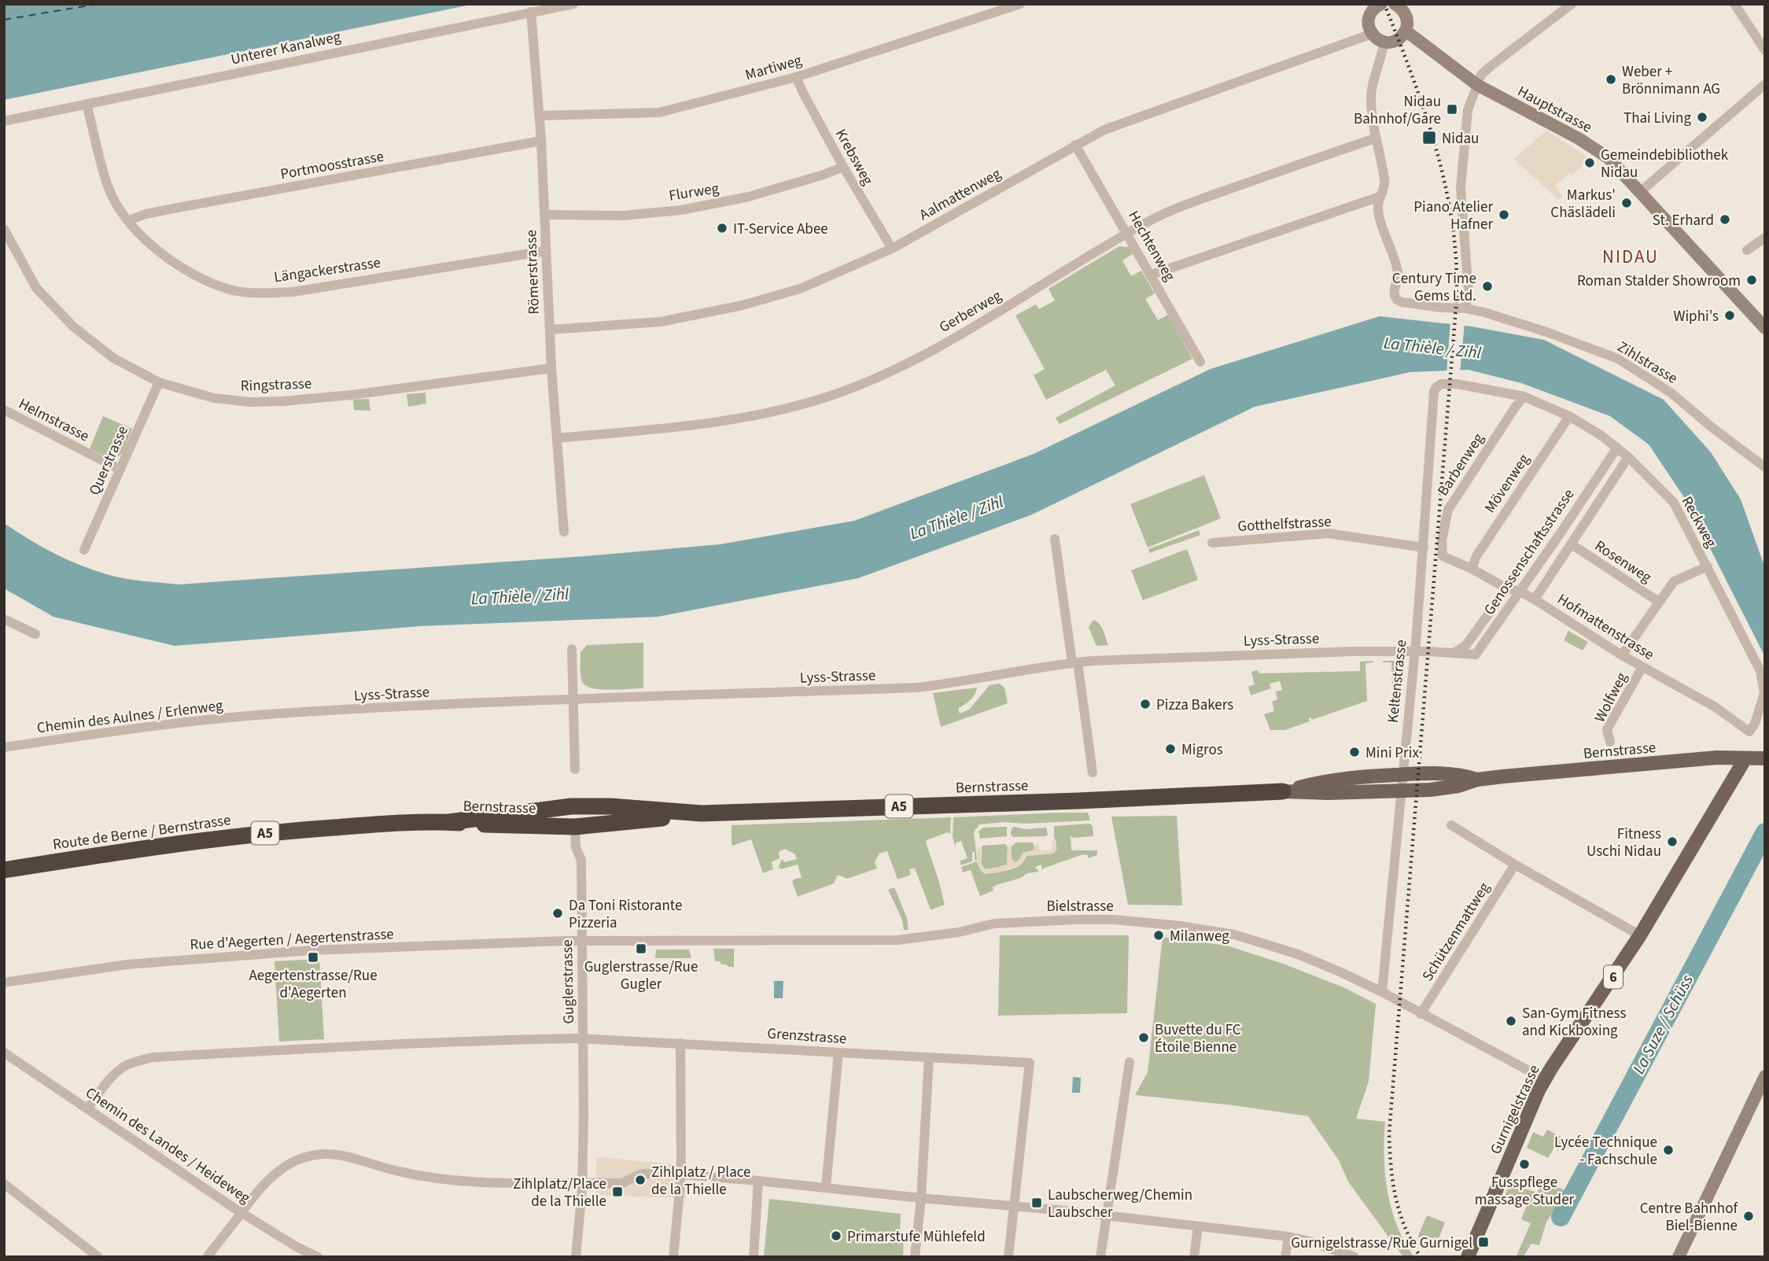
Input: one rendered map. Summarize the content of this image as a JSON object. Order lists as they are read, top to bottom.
{
  "streets": {
    "highway": ["Bernstrasse", "A5", "Route de Berne / Bernstrasse"],
    "main road": ["Hauptstrasse", "6", "Gurnigelstrasse"],
    "street": [
      "Unterer Kanalweg",
      "Martiweg",
      "Krebsweg",
      "Portmoosstrasse",
      "Flurweg",
      "Aalmattenweg",
      "Hechtenweg",
      "Längackerstrasse",
      "Römerstrasse",
      "Gerberweg",
      "Zihlstrasse",
      "Ringstrasse",
      "Helmstrasse",
      "Querstrasse",
      "Barbenweg",
      "Mövenweg",
      "Reckweg",
      "Gotthelfstrasse",
      "Genossenschaftsstrasse",
      "Rosenweg",
      "Hofmattenstrasse",
      "Lyss-Strasse",
      "Keltenstrasse",
      "Wolfweg",
      "Chemin des Aulnes / Erlenweg",
      "Bielstrasse",
      "Schützenmattweg",
      "Rue d'Aegerten / Aegertenstrasse",
      "Guglerstrasse",
      "Grenzstrasse",
      "Chemin des Landes / Heideweg"
    ]
  },
  "crossings": [
    ["Unterer Kanalweg", "Längackerstrasse"],
    ["Unterer Kanalweg", "Römerstrasse"],
    ["Martiweg", "Krebsweg"],
    ["Martiweg", "Römerstrasse"],
    ["Krebsweg", "Flurweg"],
    ["Krebsweg", "Aalmattenweg"],
    ["Portmoosstrasse", "Längackerstrasse"],
    ["Portmoosstrasse", "Römerstrasse"],
    ["Flurweg", "Römerstrasse"],
    ["Aalmattenweg", "Hechtenweg"],
    ["Aalmattenweg", "Römerstrasse"],
    ["Hechtenweg", "Gerberweg"],
    ["Längackerstrasse", "Römerstrasse"],
    ["Römerstrasse", "Gerberweg"],
    ["Römerstrasse", "Ringstrasse"],
    ["Gerberweg", "Zihlstrasse"],
    ["Ringstrasse", "Querstrasse"],
    ["Helmstrasse", "Querstrasse"],
    ["Barbenweg", "Reckweg"],
    ["Barbenweg", "Hofmattenstrasse"],
    ["Mövenweg", "Reckweg"],
    ["Mövenweg", "Hofmattenstrasse"],
    ["Reckweg", "Genossenschaftsstrasse"],
    ["Reckweg", "Hofmattenstrasse"],
    ["Reckweg", "Keltenstrasse"],
    ["Gotthelfstrasse", "Keltenstrasse"],
    ["Genossenschaftsstrasse", "Rosenweg"],
    ["Genossenschaftsstrasse", "Hofmattenstrasse"],
    ["Genossenschaftsstrasse", "Lyss-Strasse"],
    ["Genossenschaftsstrasse", "Keltenstrasse"],
    ["Hofmattenstrasse", "Wolfweg"],
    ["Lyss-Strasse", "Keltenstrasse"],
    ["Lyss-Strasse", "Chemin des Aulnes / Erlenweg"],
    ["Keltenstrasse", "Bernstrasse"],
    ["Keltenstrasse", "Bielstrasse"],
    ["Bernstrasse", "Route de Berne / Bernstrasse"],
    ["Bernstrasse", "Guglerstrasse"],
    ["Bernstrasse", "Gurnigelstrasse"],
    ["Bielstrasse", "Schützenmattweg"],
    ["Bielstrasse", "Rue d'Aegerten / Aegertenstrasse"],
    ["Bielstrasse", "Guglerstrasse"],
    ["Bielstrasse", "Gurnigelstrasse"],
    ["Rue d'Aegerten / Aegertenstrasse", "Guglerstrasse"],
    ["Guglerstrasse", "Grenzstrasse"],
    ["Grenzstrasse", "Chemin des Landes / Heideweg"]
  ],
  "districts": ["NIDAU"],
  "water": ["La Thièle / Zihl", "La Suze / Schüss"],
  "places": {
    "other": [
      "Weber + Brönnimann AG",
      "Thai Living",
      "Gemeindebibliothek Nidau",
      "Markus' Chäslädeli",
      "Piano Atelier Hafner",
      "St. Erhard",
      "IT-Service Abee",
      "Roman Stalder Showroom",
      "Century Time Gems Ltd.",
      "Wiphi's",
      "Pizza Bakers",
      "Migros",
      "Mini Prix",
      "Fitness Uschi Nidau",
      "Da Toni Ristorante Pizzeria",
      "Milanweg",
      "San-Gym Fitness and Kickboxing",
      "Buvette du FC Étoile Bienne",
      "Lycée Technique - Fachschule",
      "Fusspflege massage Studer",
      "Zihlplatz / Place de la Thielle",
      "Centre Bahnhof Biel-Bienne",
      "Primarstufe Mühlefeld"
    ],
    "transit": [
      "Nidau Bahnhof/Gare",
      "Nidau",
      "Guglerstrasse/Rue Gugler",
      "Aegertenstrasse/Rue d'Aegerten",
      "Zihlplatz/Place de la Thielle",
      "Laubscherweg/Chemin Laubscher",
      "Gurnigelstrasse/Rue Gurnigel"
    ]
  }
}
